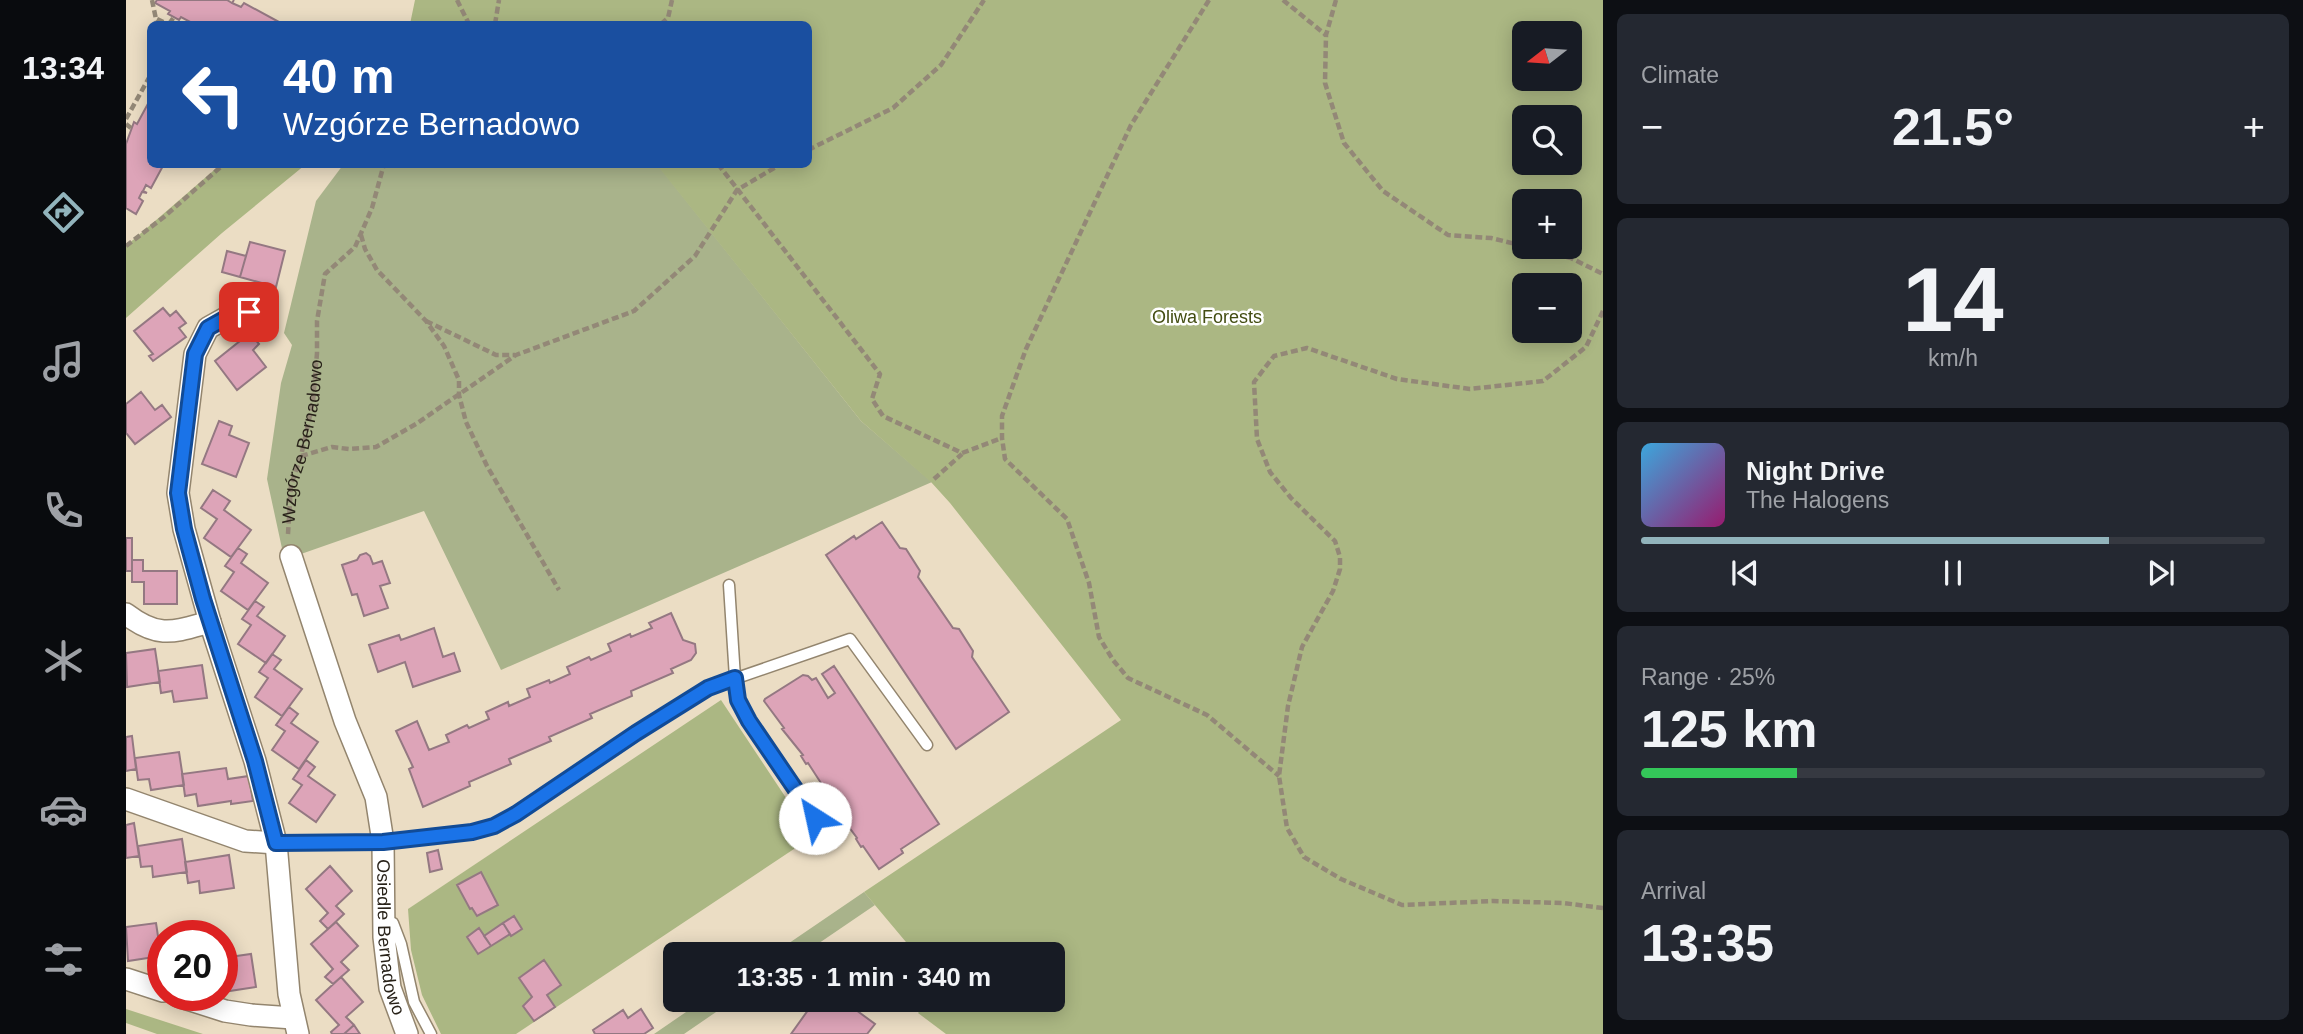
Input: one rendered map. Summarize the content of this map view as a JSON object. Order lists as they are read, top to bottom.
{
  "streets": {
    "street": ["Osiedle Bernadowo"],
    "path": ["Wzgórze Bernadowo"]
  },
  "crossings": [
    ["Wzgórze Bernadowo", "Osiedle Bernadowo"]
  ],
  "parks": ["Oliwa Forests"],
  "north": "left",
  "page": {
    "tabs": "13:34",
    "tile": [
      "Climate",
      ["14", "km/h"],
      ["Range · 25%", "125 km"],
      ["Arrival", "13:35"]
    ],
    "map_buttons": ["+", "−"],
    "turn": ["40 m", "Wzgórze Bernadowo"],
    "heat": ["−", "21.5°", "+"],
    "song": ["Night Drive", "The Halogens"],
    "limit": "20",
    "trip": "13:35 · 1 min · 340 m"
  }
}
